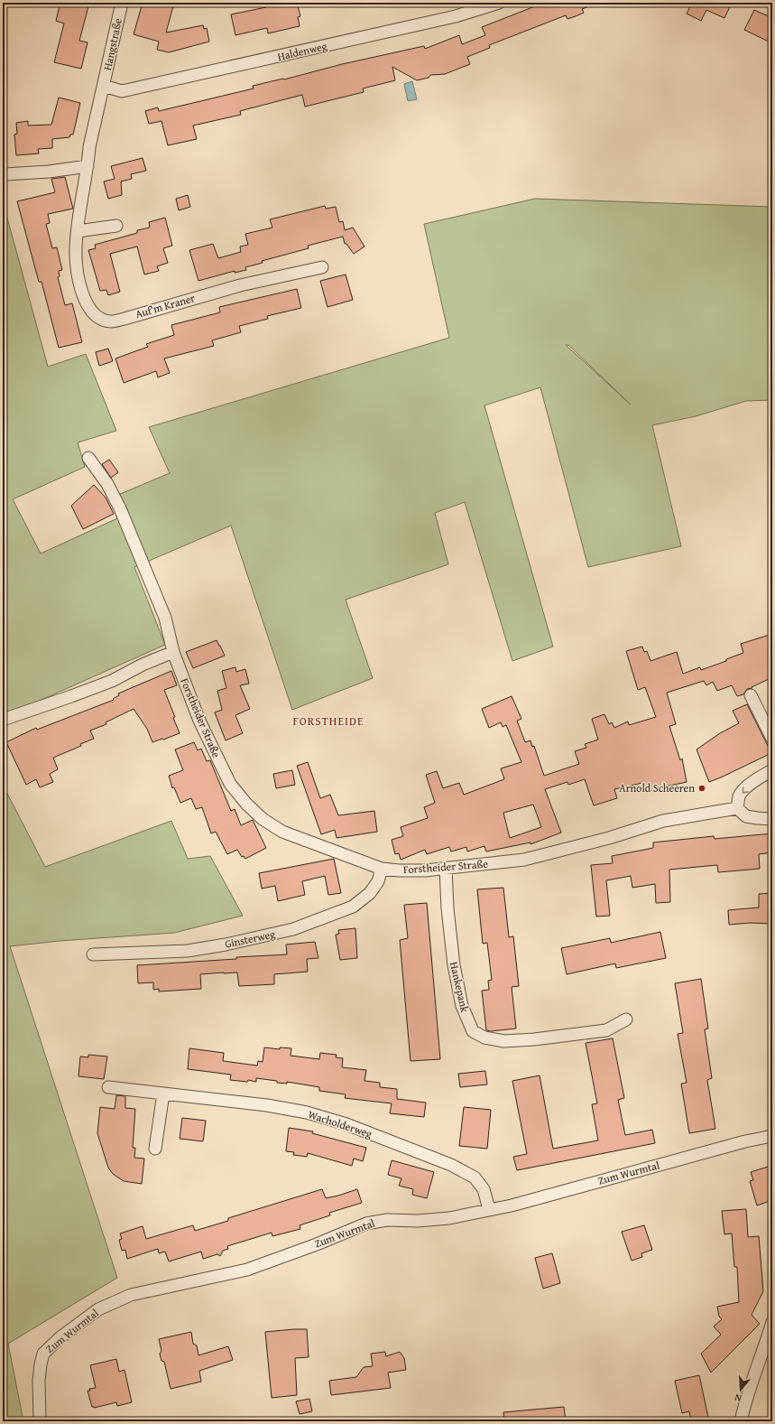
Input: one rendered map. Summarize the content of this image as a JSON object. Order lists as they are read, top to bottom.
{
  "streets": {
    "street": [
      "Hangstraße",
      "Haldenweg",
      "Auf'm Kraner",
      "Forstheider Straße",
      "Ginsterweg",
      "Hankepank",
      "Wacholderweg",
      "Zum Wurmtal"
    ]
  },
  "crossings": [
    ["Hangstraße", "Haldenweg"],
    ["Hangstraße", "Auf'm Kraner"],
    ["Haldenweg", "Auf'm Kraner"],
    ["Forstheider Straße", "Ginsterweg"],
    ["Forstheider Straße", "Hankepank"],
    ["Wacholderweg", "Zum Wurmtal"]
  ],
  "districts": ["FORSTHEIDE"],
  "places": ["Arnold Scheeren"],
  "north": "bottom"
}
